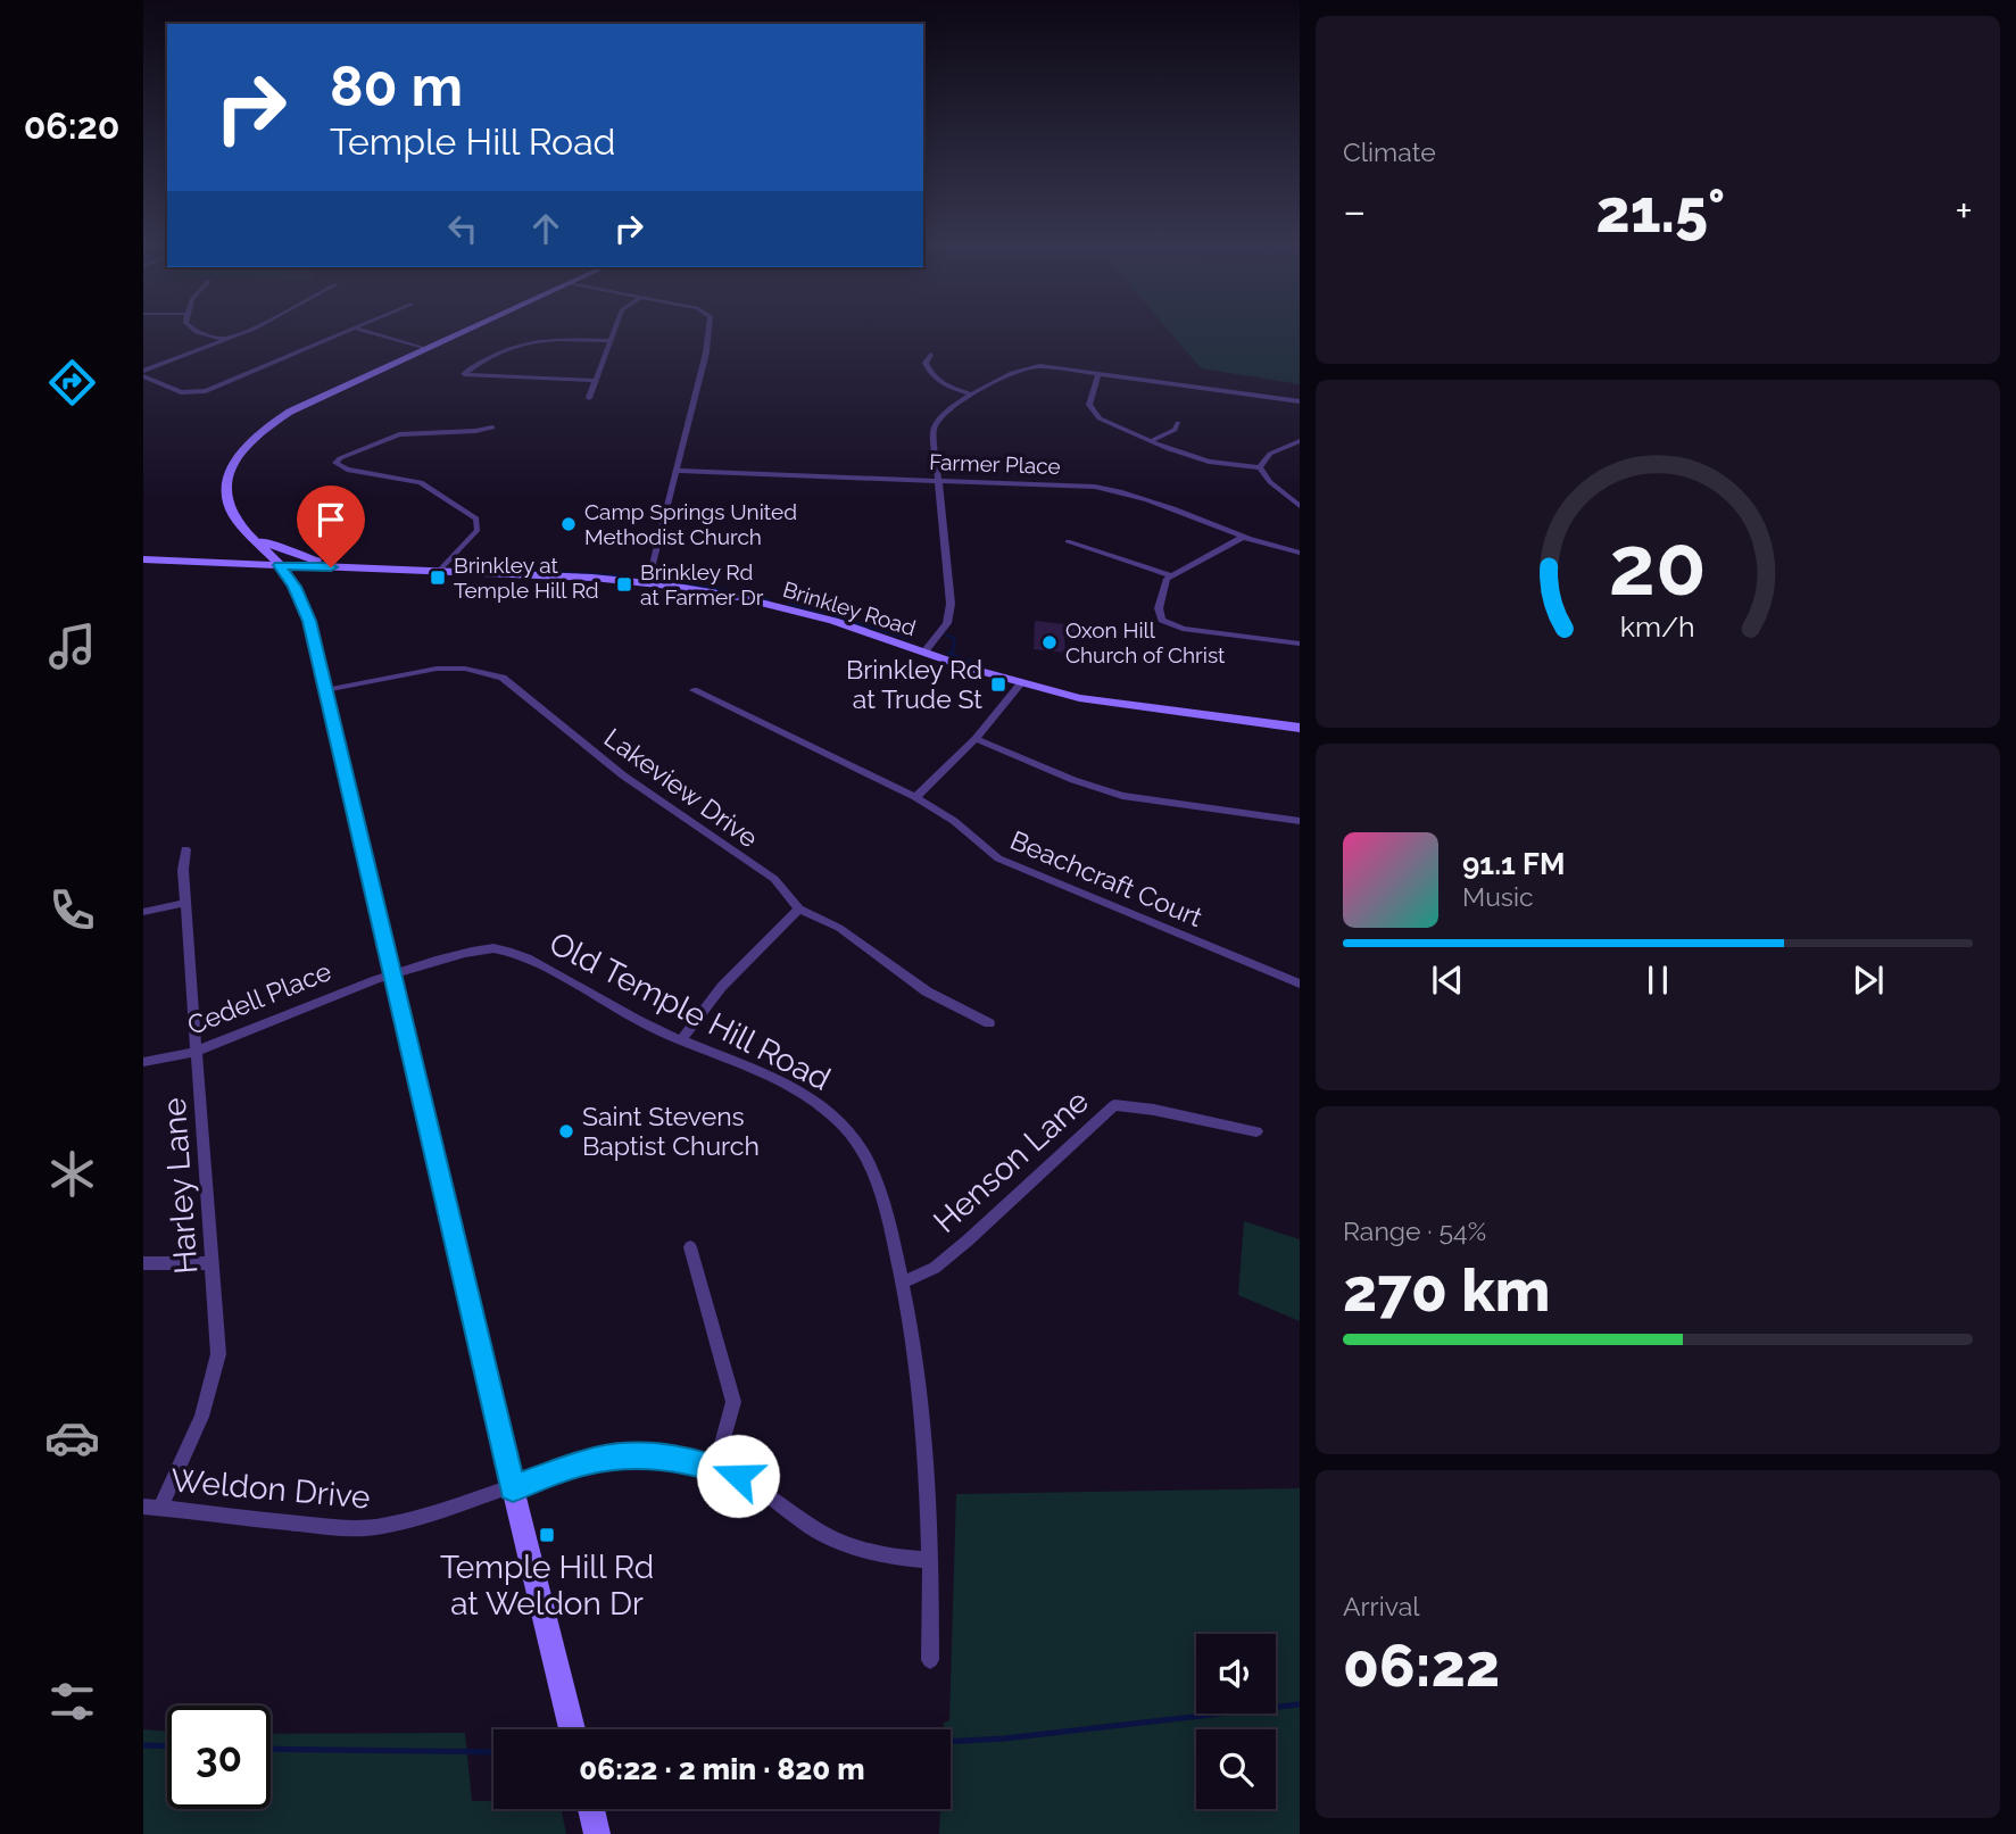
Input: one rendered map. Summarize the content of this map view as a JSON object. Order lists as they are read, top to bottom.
{
  "streets": {
    "main road": ["Brinkley Road"],
    "street": [
      "Farmer Place",
      "Lakeview Drive",
      "Beachcraft Court",
      "Cedell Place",
      "Old Temple Hill Road",
      "Henson Lane",
      "Harley Lane",
      "Weldon Drive"
    ]
  },
  "crossings": [
    ["Cedell Place", "Old Temple Hill Road"],
    ["Cedell Place", "Harley Lane"],
    ["Old Temple Hill Road", "Henson Lane"],
    ["Old Temple Hill Road", "Weldon Drive"],
    ["Harley Lane", "Weldon Drive"]
  ],
  "places": {
    "other": ["Camp Springs United Methodist Church", "Oxon Hill Church of Christ", "Saint Stevens Baptist Church"],
    "transit": [
      "Brinkley at Temple Hill Rd",
      "Brinkley Rd at Farmer Dr",
      "Brinkley Rd at Trude St",
      "Temple Hill Rd at Weldon Dr"
    ]
  },
  "page": {
    "tabs": "06:20",
    "tile": [
      "Climate",
      ["Range · 54%", "270 km"],
      ["Arrival", "06:22"]
    ],
    "turn": ["80 m", "Temple Hill Road"],
    "heat": ["−", "21.5°", "+"],
    "song": ["91.1 FM", "Music"],
    "limit": "30",
    "trip": "06:22 · 2 min · 820 m",
    "gauge": ["20", "km/h"]
  }
}
